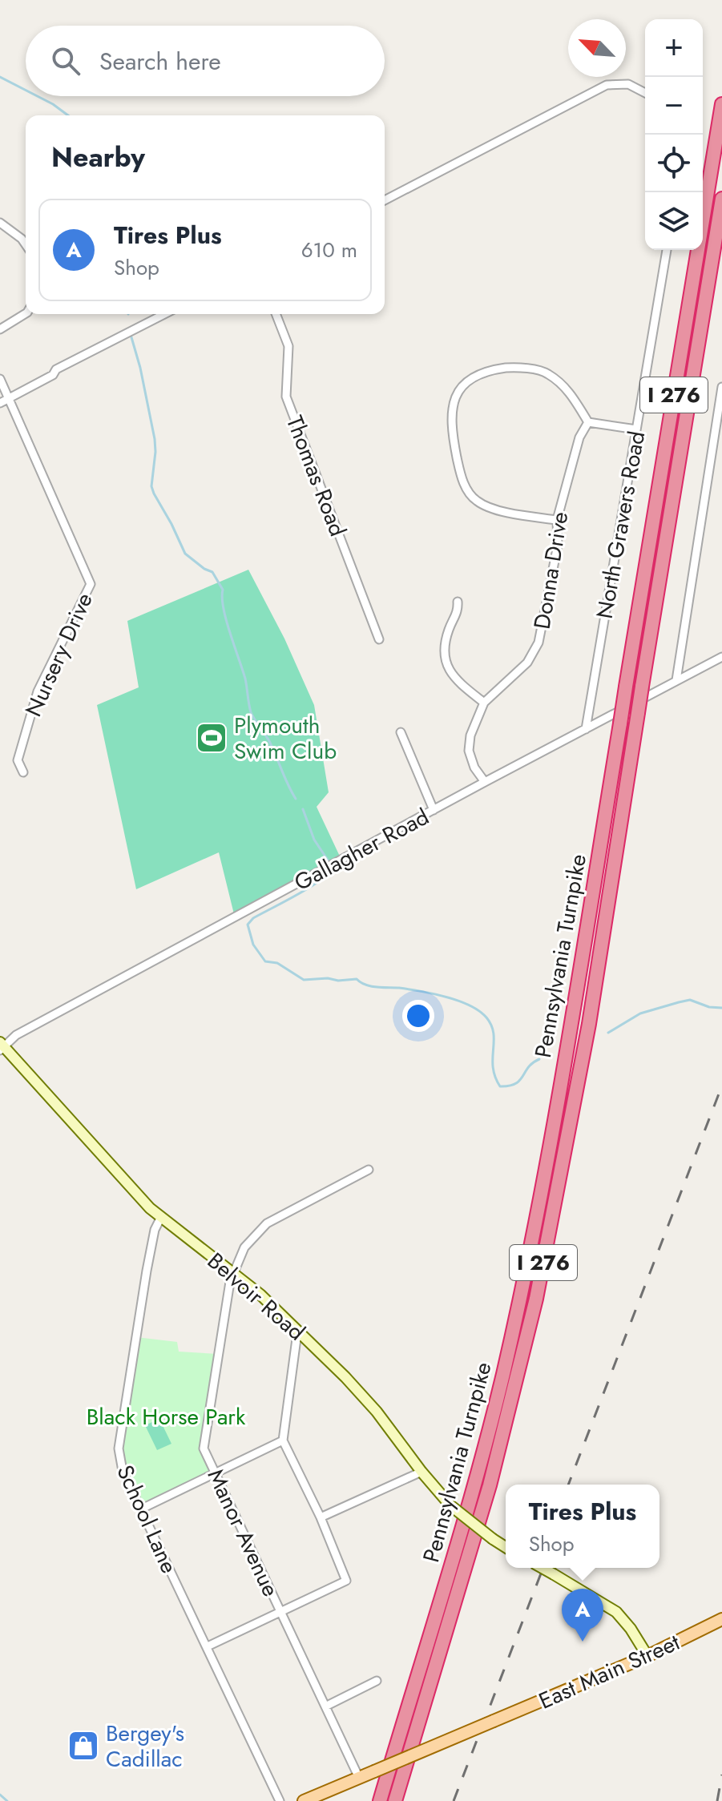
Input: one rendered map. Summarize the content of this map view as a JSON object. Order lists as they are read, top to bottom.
{
  "streets": {
    "highway": ["I 276", "Pennsylvania Turnpike"],
    "main road": ["East Main Street"],
    "street": [
      "Thomas Road",
      "North Gravers Road",
      "Donna Drive",
      "Nursery Drive",
      "Gallagher Road",
      "Belvoir Road",
      "School Lane",
      "Manor Avenue"
    ]
  },
  "crossings": [
    ["North Gravers Road", "Gallagher Road"],
    ["Donna Drive", "Gallagher Road"],
    ["Gallagher Road", "Belvoir Road"],
    ["Belvoir Road", "School Lane"],
    ["Belvoir Road", "Manor Avenue"],
    ["Manor Avenue", "East Main Street"]
  ],
  "parks": ["Black Horse Park"],
  "places": {
    "sports": ["Plymouth Swim Club"],
    "shop": ["Bergey's Cadillac"]
  },
  "north": "top left",
  "page": {
    "map_buttons": ["+", "−"],
    "search": "Search here",
    "heading": "Nearby",
    "list": [
      {
        "mark": "A",
        "name": "Tires Plus",
        "note": "Shop",
        "value": "610 m"
      }
    ],
    "popup": ["Tires Plus", "Shop"],
    "pins": "A"
  }
}
